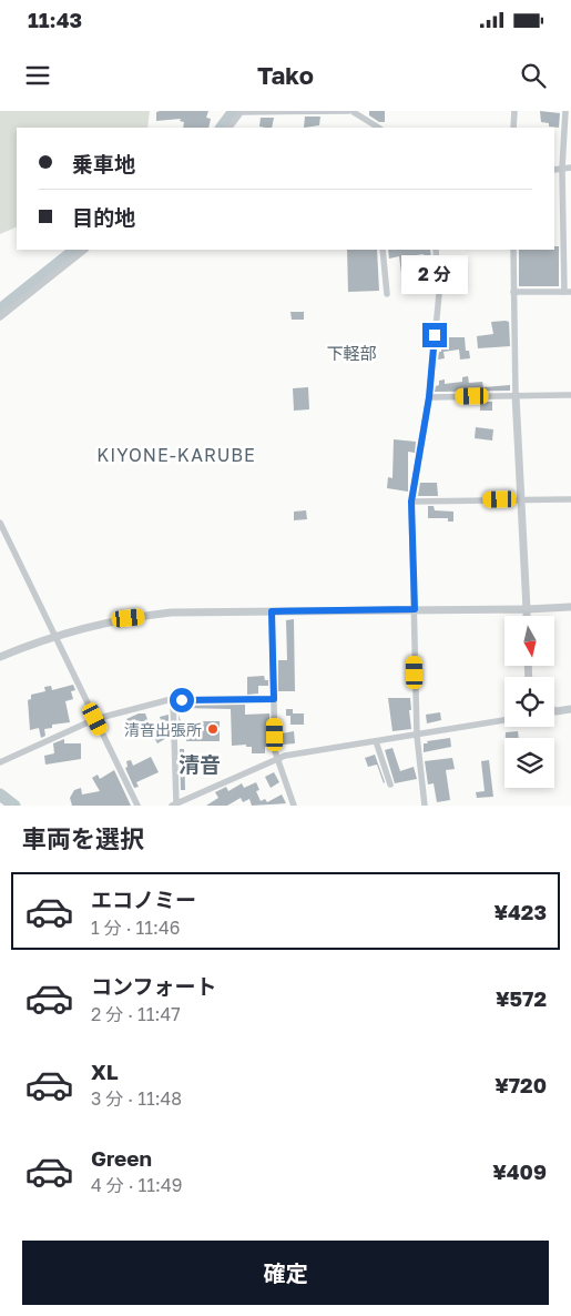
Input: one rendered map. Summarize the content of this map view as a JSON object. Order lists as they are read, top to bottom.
{
  "districts": ["下軽部", "KIYONE-KARUBE", "清音"],
  "places": ["清音出張所"],
  "north": "bottom",
  "page": {
    "status": "11:43",
    "header": "Tako",
    "banner": ["乗車地", "目的地"],
    "bubble": "2 分",
    "heading": "車両を選択",
    "list": [
      {
        "name": "エコノミー",
        "note": "1 分 · 11:46",
        "value": "¥423"
      },
      {
        "name": "コンフォート",
        "note": "2 分 · 11:47",
        "value": "¥572"
      },
      {
        "name": "XL",
        "note": "3 分 · 11:48",
        "value": "¥720"
      },
      {
        "name": "Green",
        "note": "4 分 · 11:49",
        "value": "¥409"
      }
    ],
    "buttons": "確定"
  }
}
